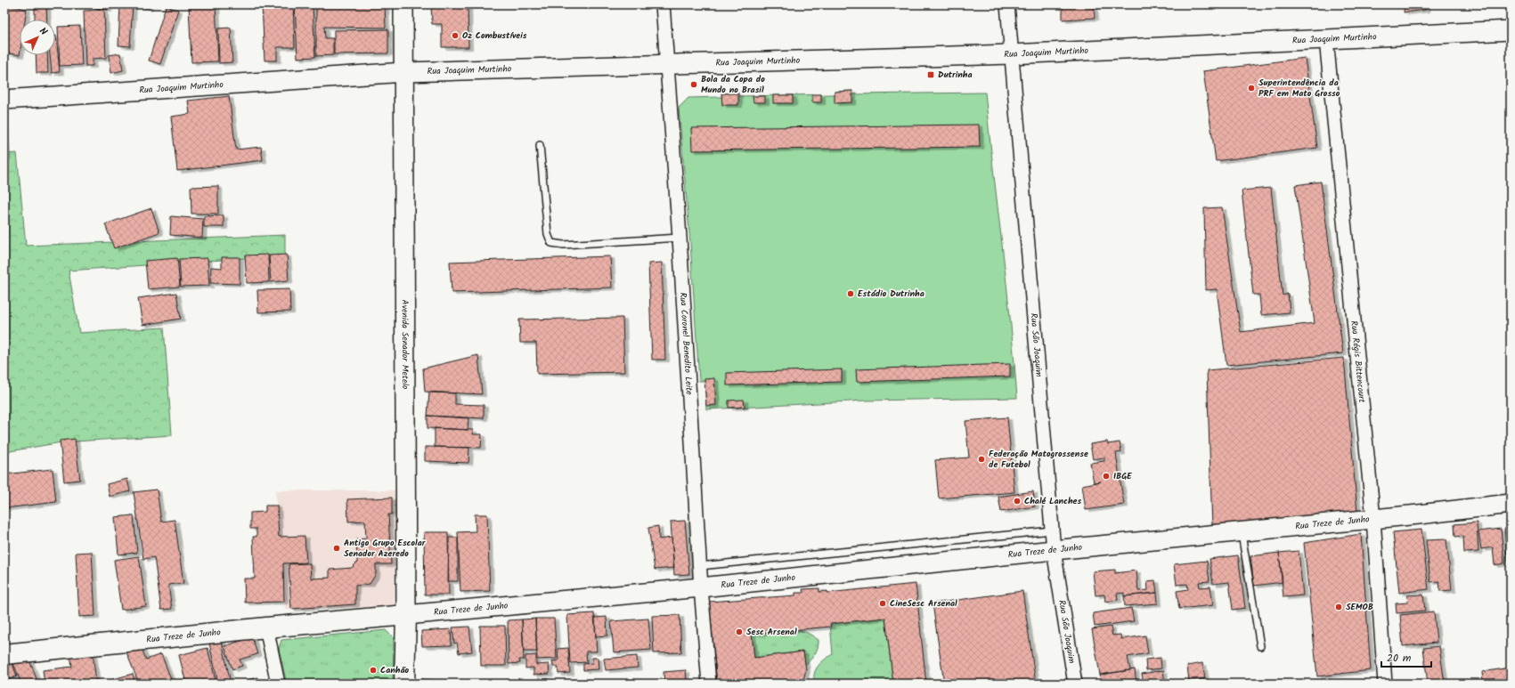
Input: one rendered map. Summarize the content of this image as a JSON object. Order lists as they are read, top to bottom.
{
  "streets": {
    "main road": ["Avenida Senador Metelo", "Rua Treze de Junho"],
    "street": [
      "Rua Joaquim Murtinho",
      "Rua Coronel Benedito Leite",
      "Rua São Joaquim",
      "Rua Régis Bittencourt"
    ]
  },
  "crossings": [
    ["Rua Joaquim Murtinho", "Rua Coronel Benedito Leite"],
    ["Rua Joaquim Murtinho", "Avenida Senador Metelo"],
    ["Rua Joaquim Murtinho", "Rua São Joaquim"],
    ["Rua Joaquim Murtinho", "Rua Régis Bittencourt"],
    ["Rua Coronel Benedito Leite", "Rua Treze de Junho"],
    ["Avenida Senador Metelo", "Rua Treze de Junho"],
    ["Rua São Joaquim", "Rua Treze de Junho"],
    ["Rua Régis Bittencourt", "Rua Treze de Junho"]
  ],
  "places": {
    "other": [
      "Oz Combustíveis",
      "Bola da Copa do Mundo no Brasil",
      "Superintendência da PRF em Mato Grosso",
      "Estádio Dutrinha",
      "Federação Matogrossense de Futebol",
      "IBGE",
      "Chalé Lanches",
      "Antigo Grupo Escolar Senador Azeredo",
      "CineSesc Arsenal",
      "SEMOB",
      "Sesc Arsenal",
      "Canhão"
    ],
    "transit": ["Dutrinha"]
  },
  "scale_bar": "20 m",
  "north": "top right"
}
